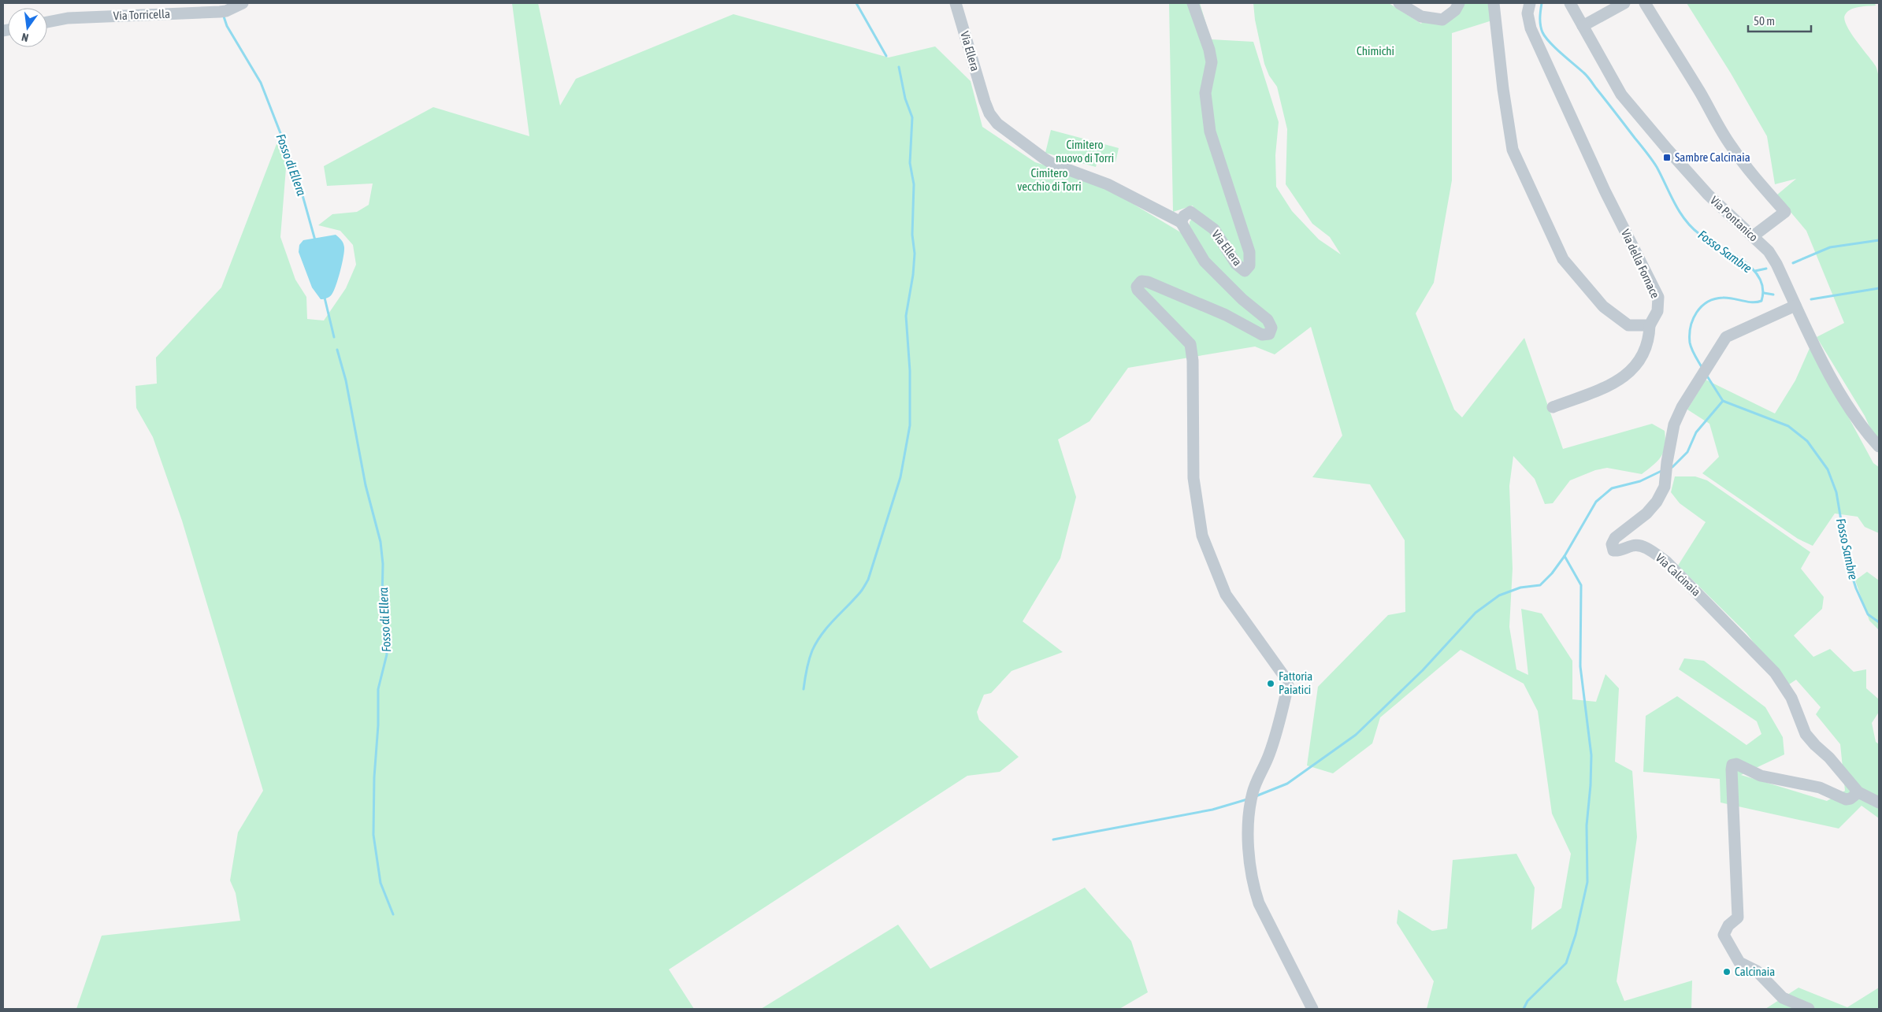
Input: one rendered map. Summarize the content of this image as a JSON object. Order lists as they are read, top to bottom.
{
  "streets": {
    "street": [
      "Via Torricella",
      "Via Ellera",
      "Via Pontanico",
      "Via della Fornace",
      "Via Calcinaia"
    ]
  },
  "crossings": [
    ["Via Pontanico", "Via Calcinaia"]
  ],
  "water": ["Fosso di Ellera", "Fosso Sambre"],
  "parks": ["Chimichi", "Cimitero nuovo di Torri", "Cimitero vecchio di Torri"],
  "places": {
    "transit": ["Sambre Calcinaia"],
    "other": ["Fattoria Paiatici", "Calcinaia"]
  },
  "scale_bar": "50 m",
  "north": "bottom"
}
